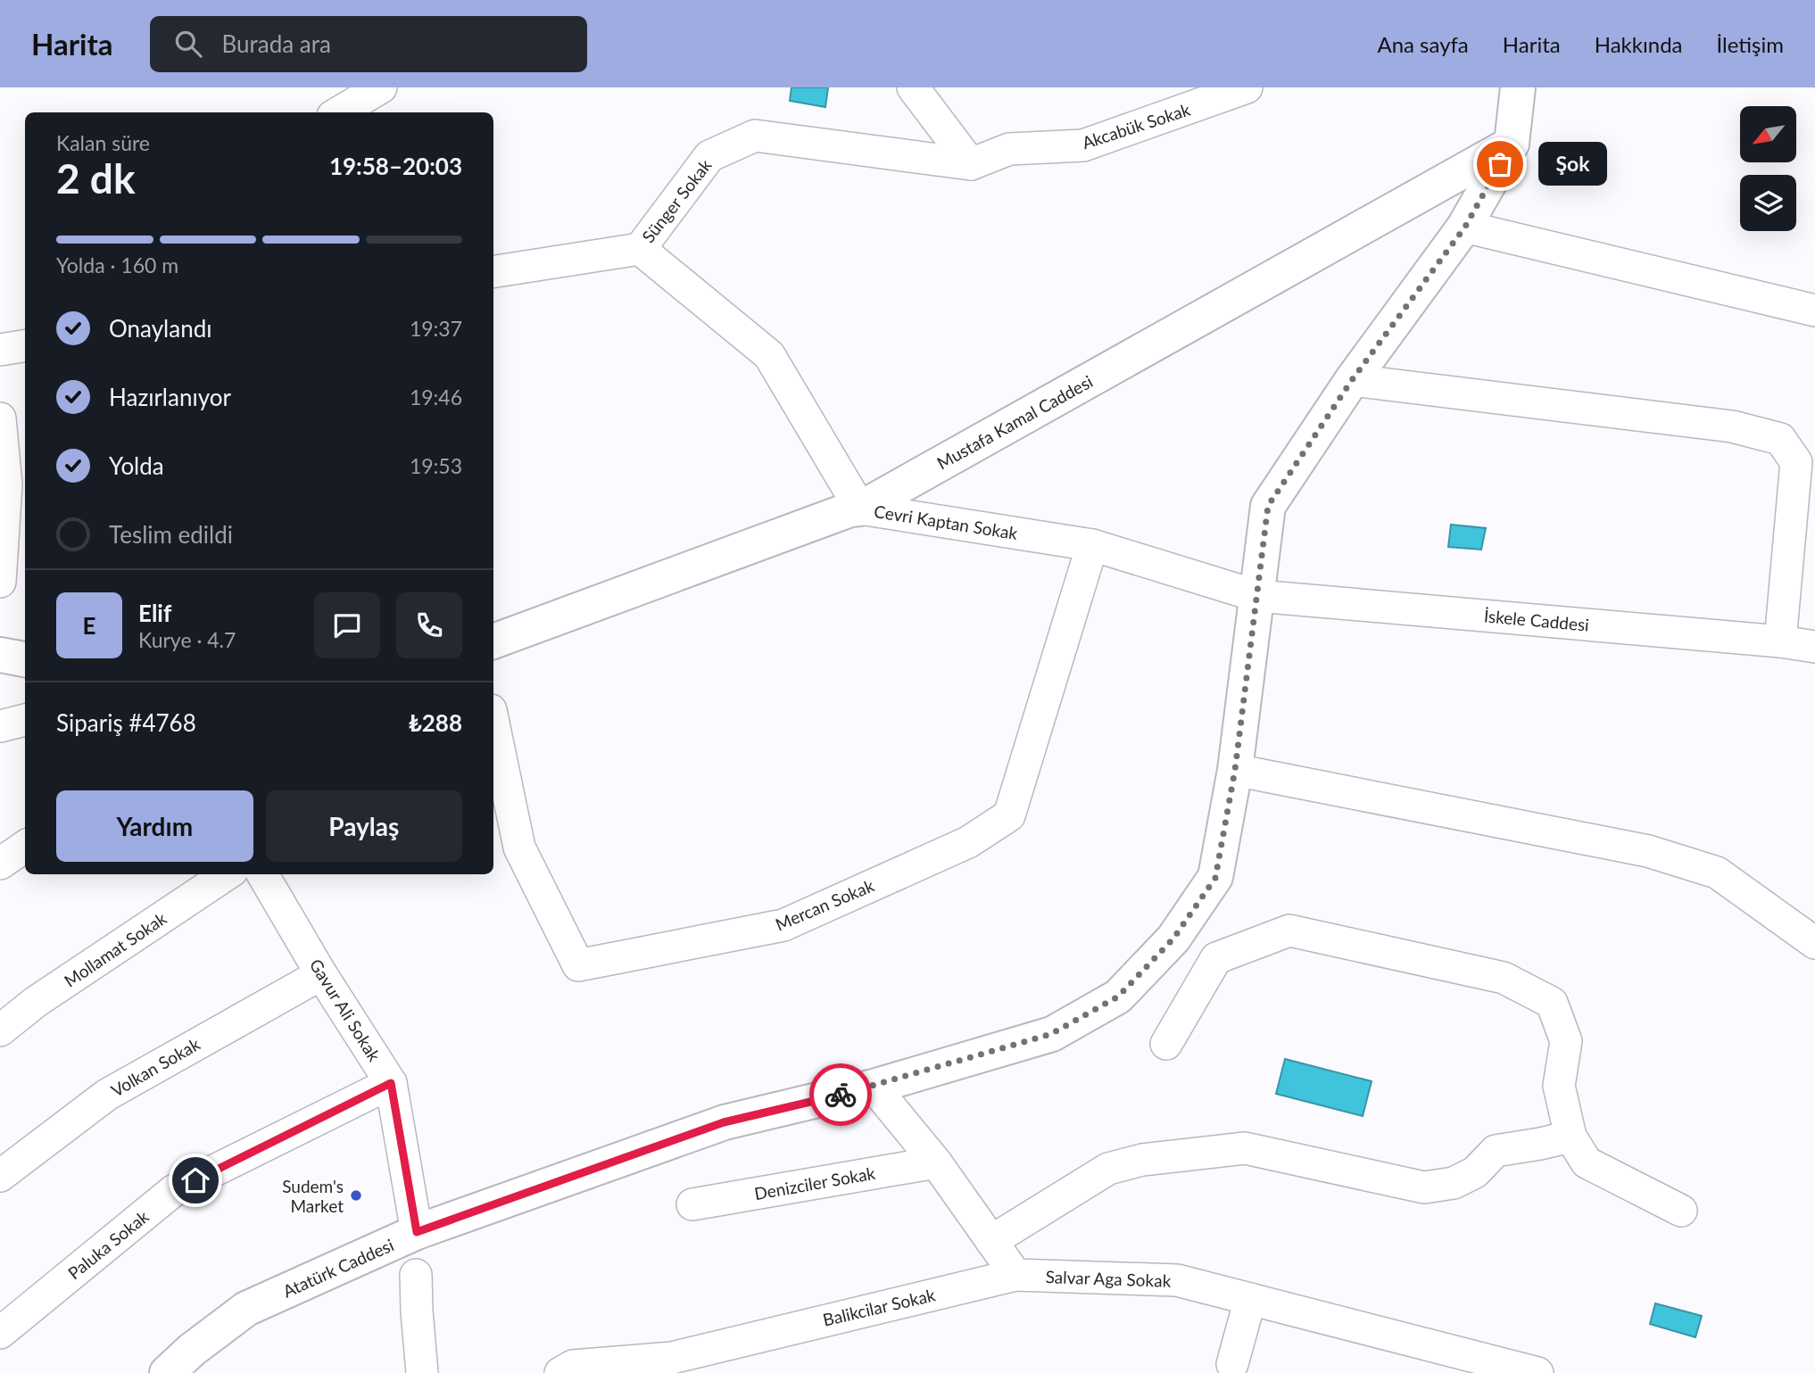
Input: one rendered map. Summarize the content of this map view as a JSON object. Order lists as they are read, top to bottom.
{
  "streets": {
    "street": [
      "Akcabük Sokak",
      "Sünger Sokak",
      "Mustafa Kamal Caddesi",
      "Cevri Kaptan Sokak",
      "İskele Caddesi",
      "Mercan Sokak",
      "Mollamat Sokak",
      "Gavur Ali Sokak",
      "Volkan Sokak",
      "Denizciler Sokak",
      "Paluka Sokak",
      "Atatürk Caddesi",
      "Salvar Aga Sokak",
      "Balikcilar Sokak"
    ]
  },
  "crossings": [
    ["Akcabük Sokak", "Sünger Sokak"],
    ["Sünger Sokak", "Cevri Kaptan Sokak"],
    ["Mustafa Kamal Caddesi", "Cevri Kaptan Sokak"],
    ["Mustafa Kamal Caddesi", "Atatürk Caddesi"],
    ["Cevri Kaptan Sokak", "İskele Caddesi"],
    ["Cevri Kaptan Sokak", "Mercan Sokak"],
    ["Cevri Kaptan Sokak", "Atatürk Caddesi"],
    ["İskele Caddesi", "Atatürk Caddesi"],
    ["Gavur Ali Sokak", "Volkan Sokak"],
    ["Gavur Ali Sokak", "Paluka Sokak"],
    ["Gavur Ali Sokak", "Atatürk Caddesi"],
    ["Salvar Aga Sokak", "Balikcilar Sokak"]
  ],
  "places": ["Şok", "Sudem's Market"],
  "north": "bottom left",
  "page": {
    "header": "Harita",
    "search": "Burada ara",
    "nav": [
      "Ana sayfa",
      "Harita",
      "Hakkında",
      "İletişim"
    ],
    "heading": ["2 dk", "Kalan süre", "19:58–20:03"],
    "panel": [
      "Elif",
      "Kurye · 4.7",
      "Sipariş #4768",
      "₺288"
    ],
    "bubble": "Şok",
    "bar": "Yolda · 160 m",
    "list": [
      ["Onaylandı", "19:37"],
      ["Hazırlanıyor", "19:46"],
      ["Yolda", "19:53"],
      "Teslim edildi"
    ],
    "round": "E",
    "buttons": ["Yardım", "Paylaş"]
  }
}
